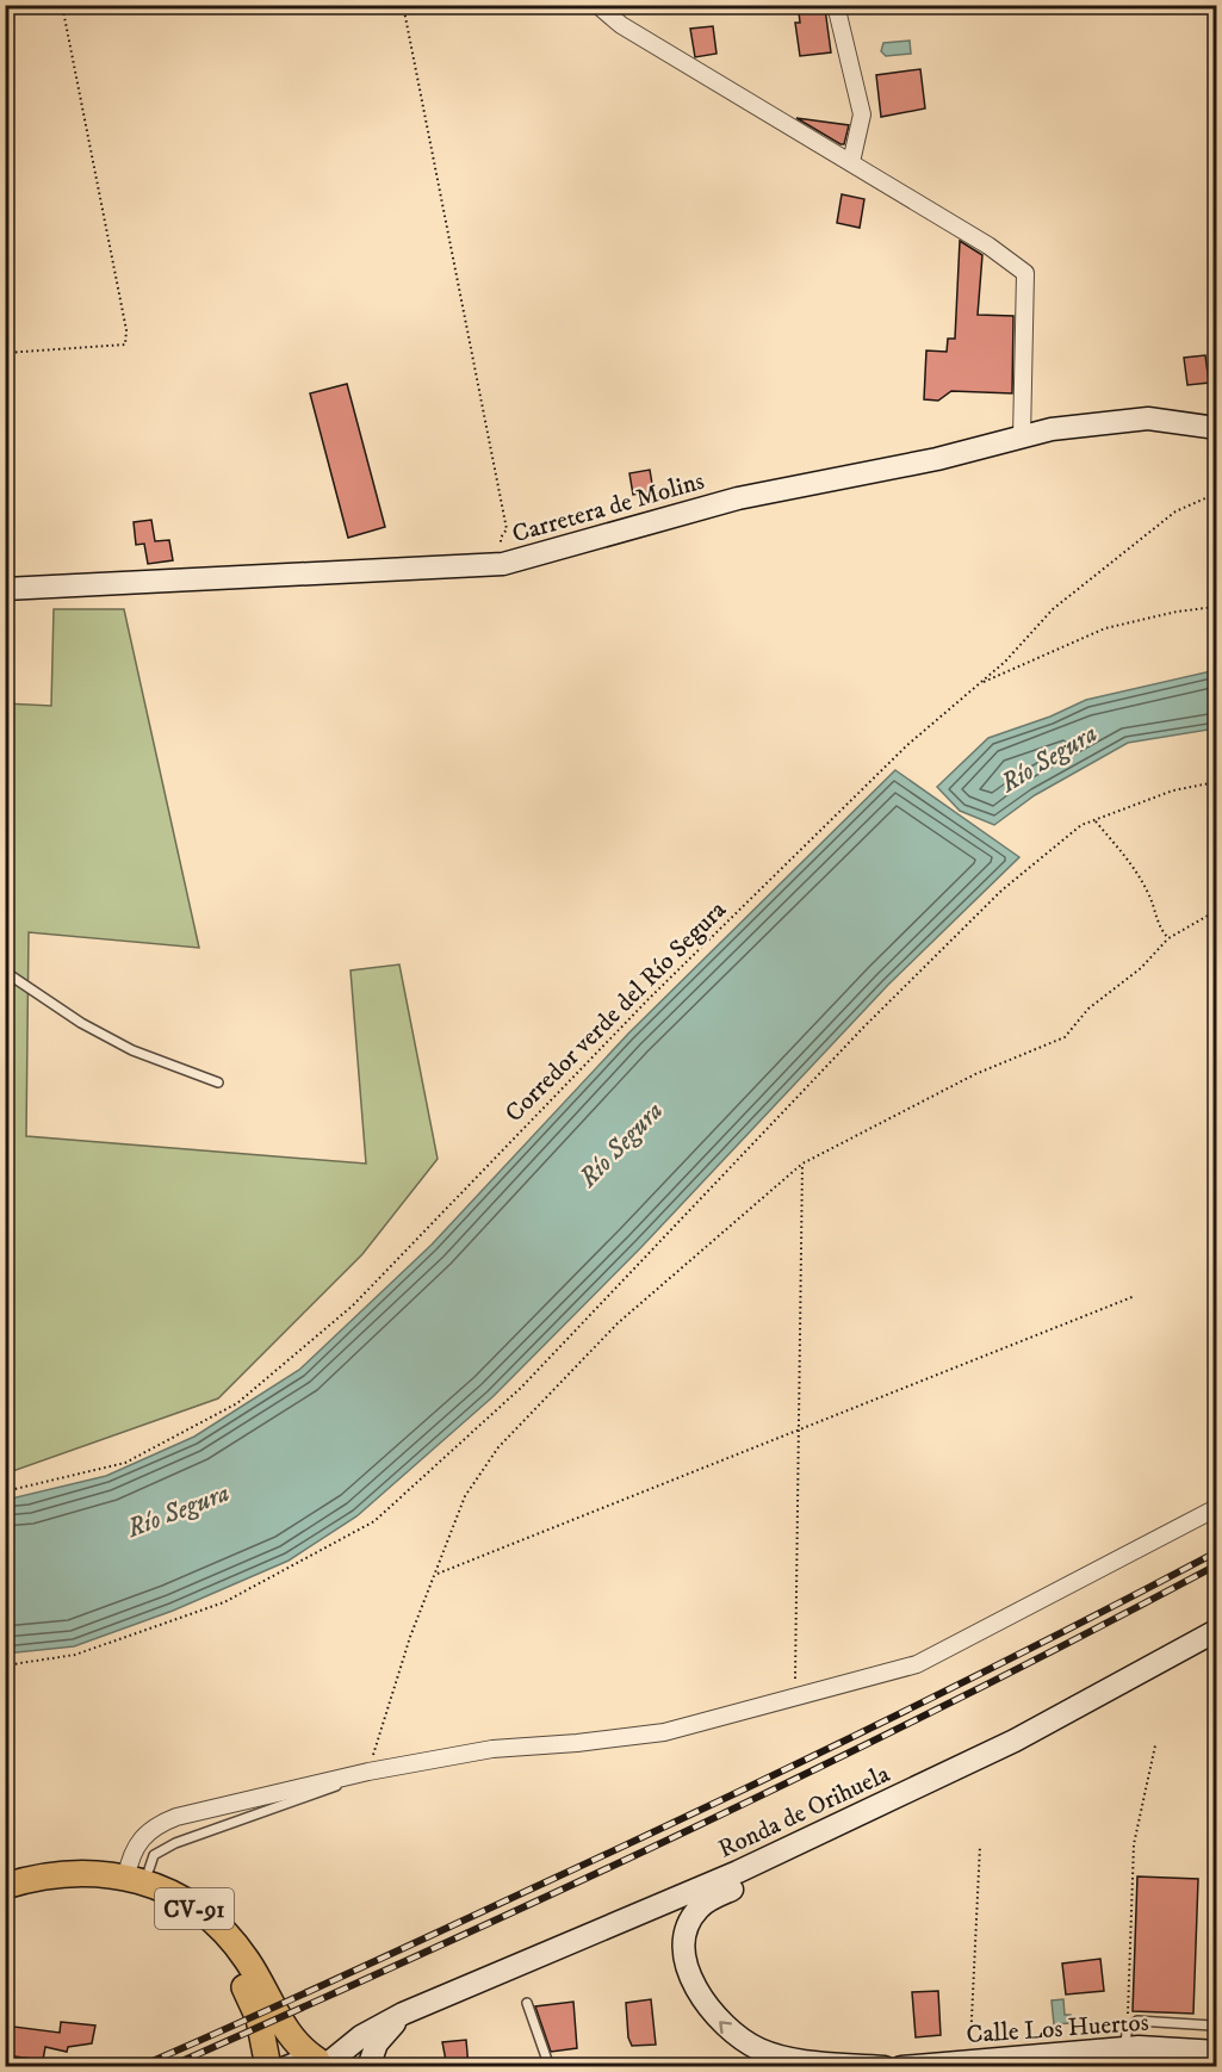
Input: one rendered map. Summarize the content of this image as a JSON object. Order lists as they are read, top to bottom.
{
  "streets": {
    "main road": ["CV-91"],
    "street": ["Carretera de Molins", "Ronda de Orihuela", "Calle Los Huertos"],
    "path": ["Corredor verde del Río Segura"]
  },
  "crossings": [
    ["Ronda de Orihuela", "CV-91"]
  ],
  "water": ["Río Segura"]
}
